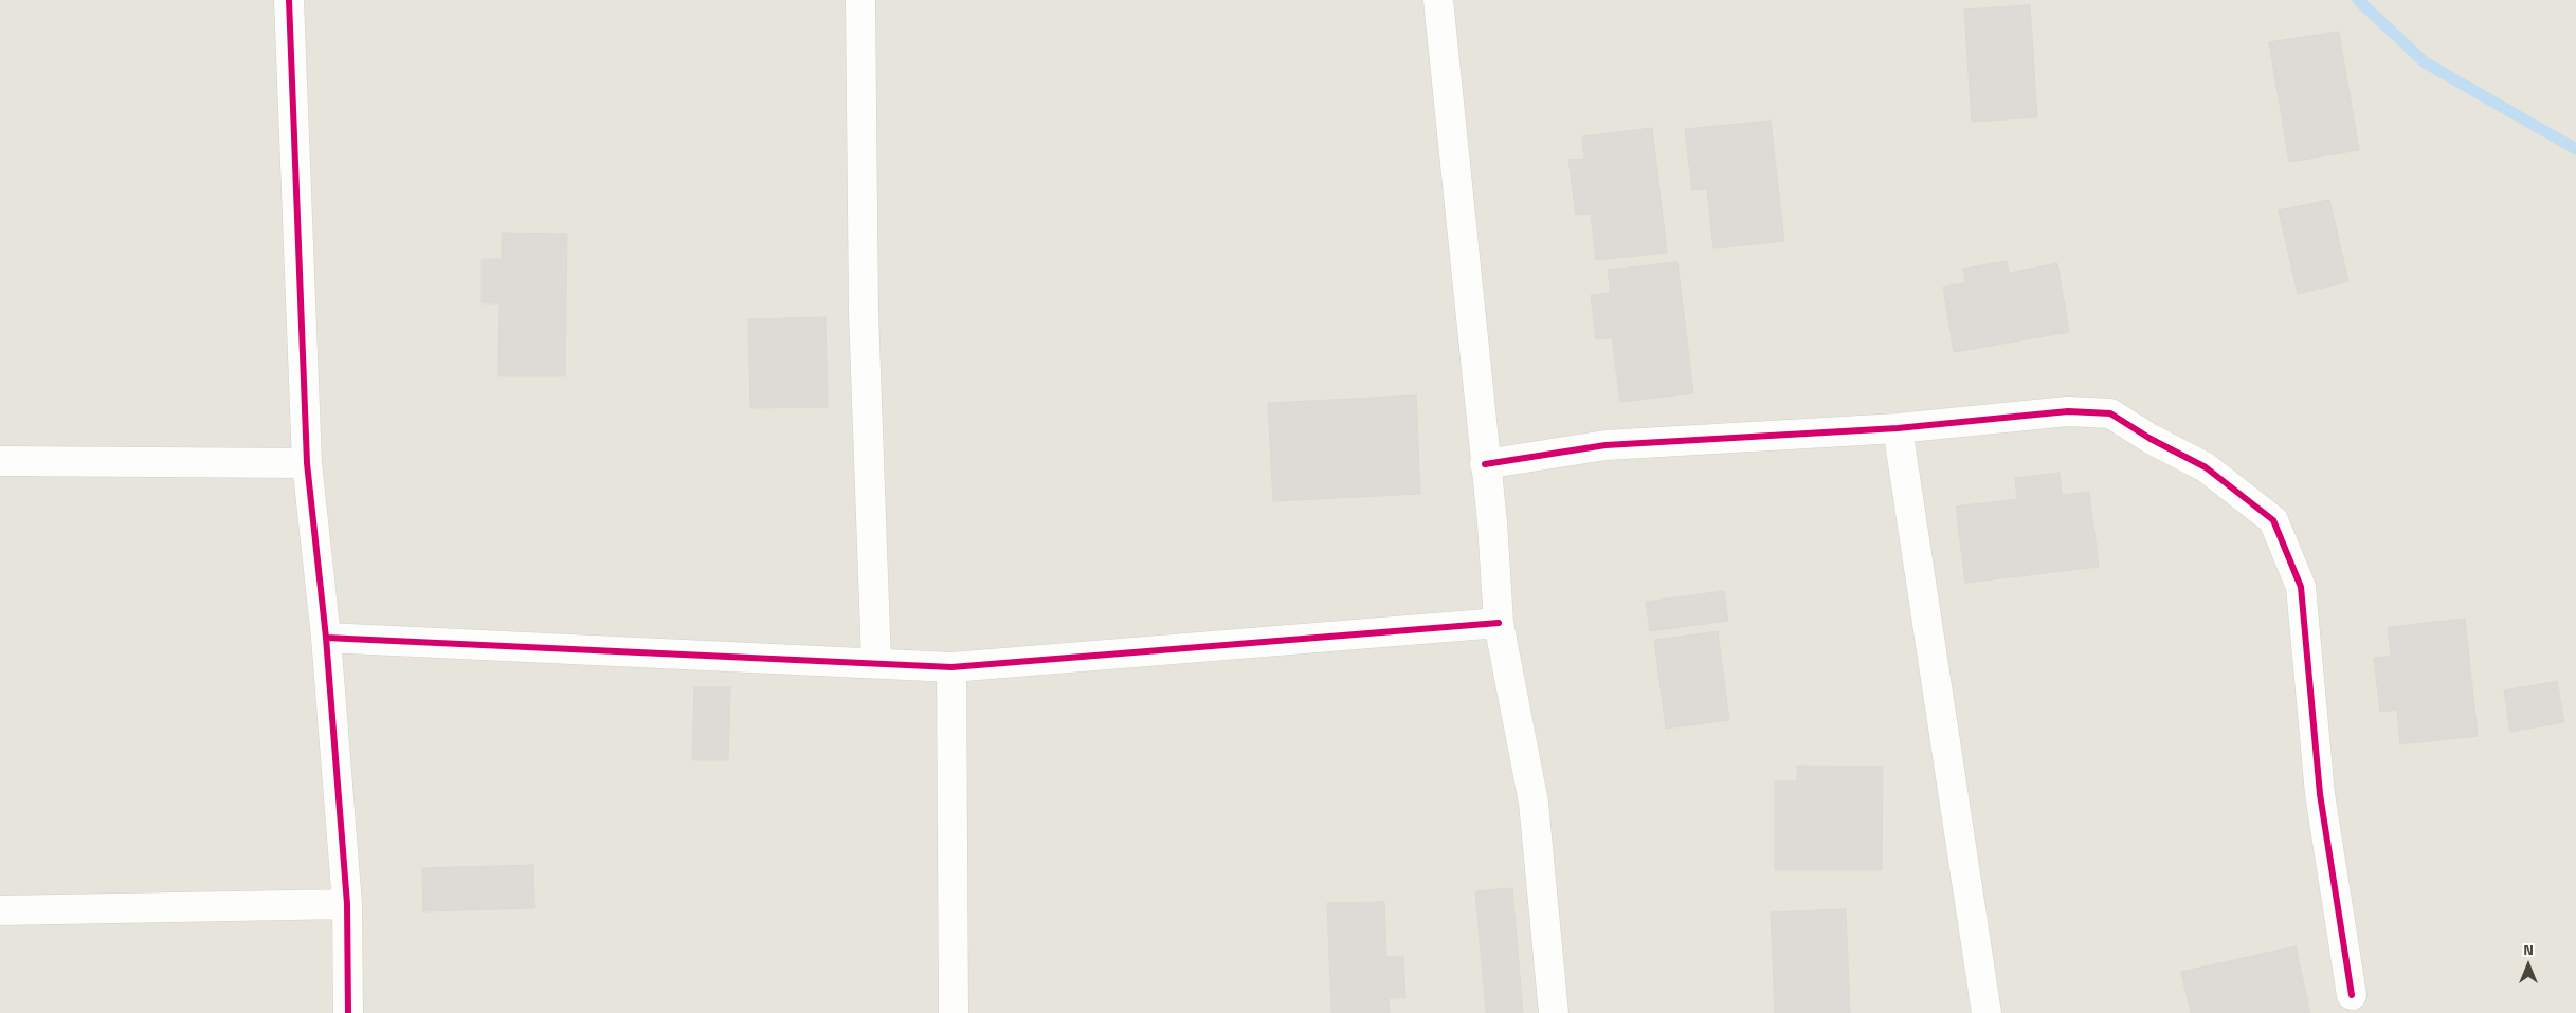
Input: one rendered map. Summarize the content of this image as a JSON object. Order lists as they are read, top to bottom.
{
  "north": "top"
}
